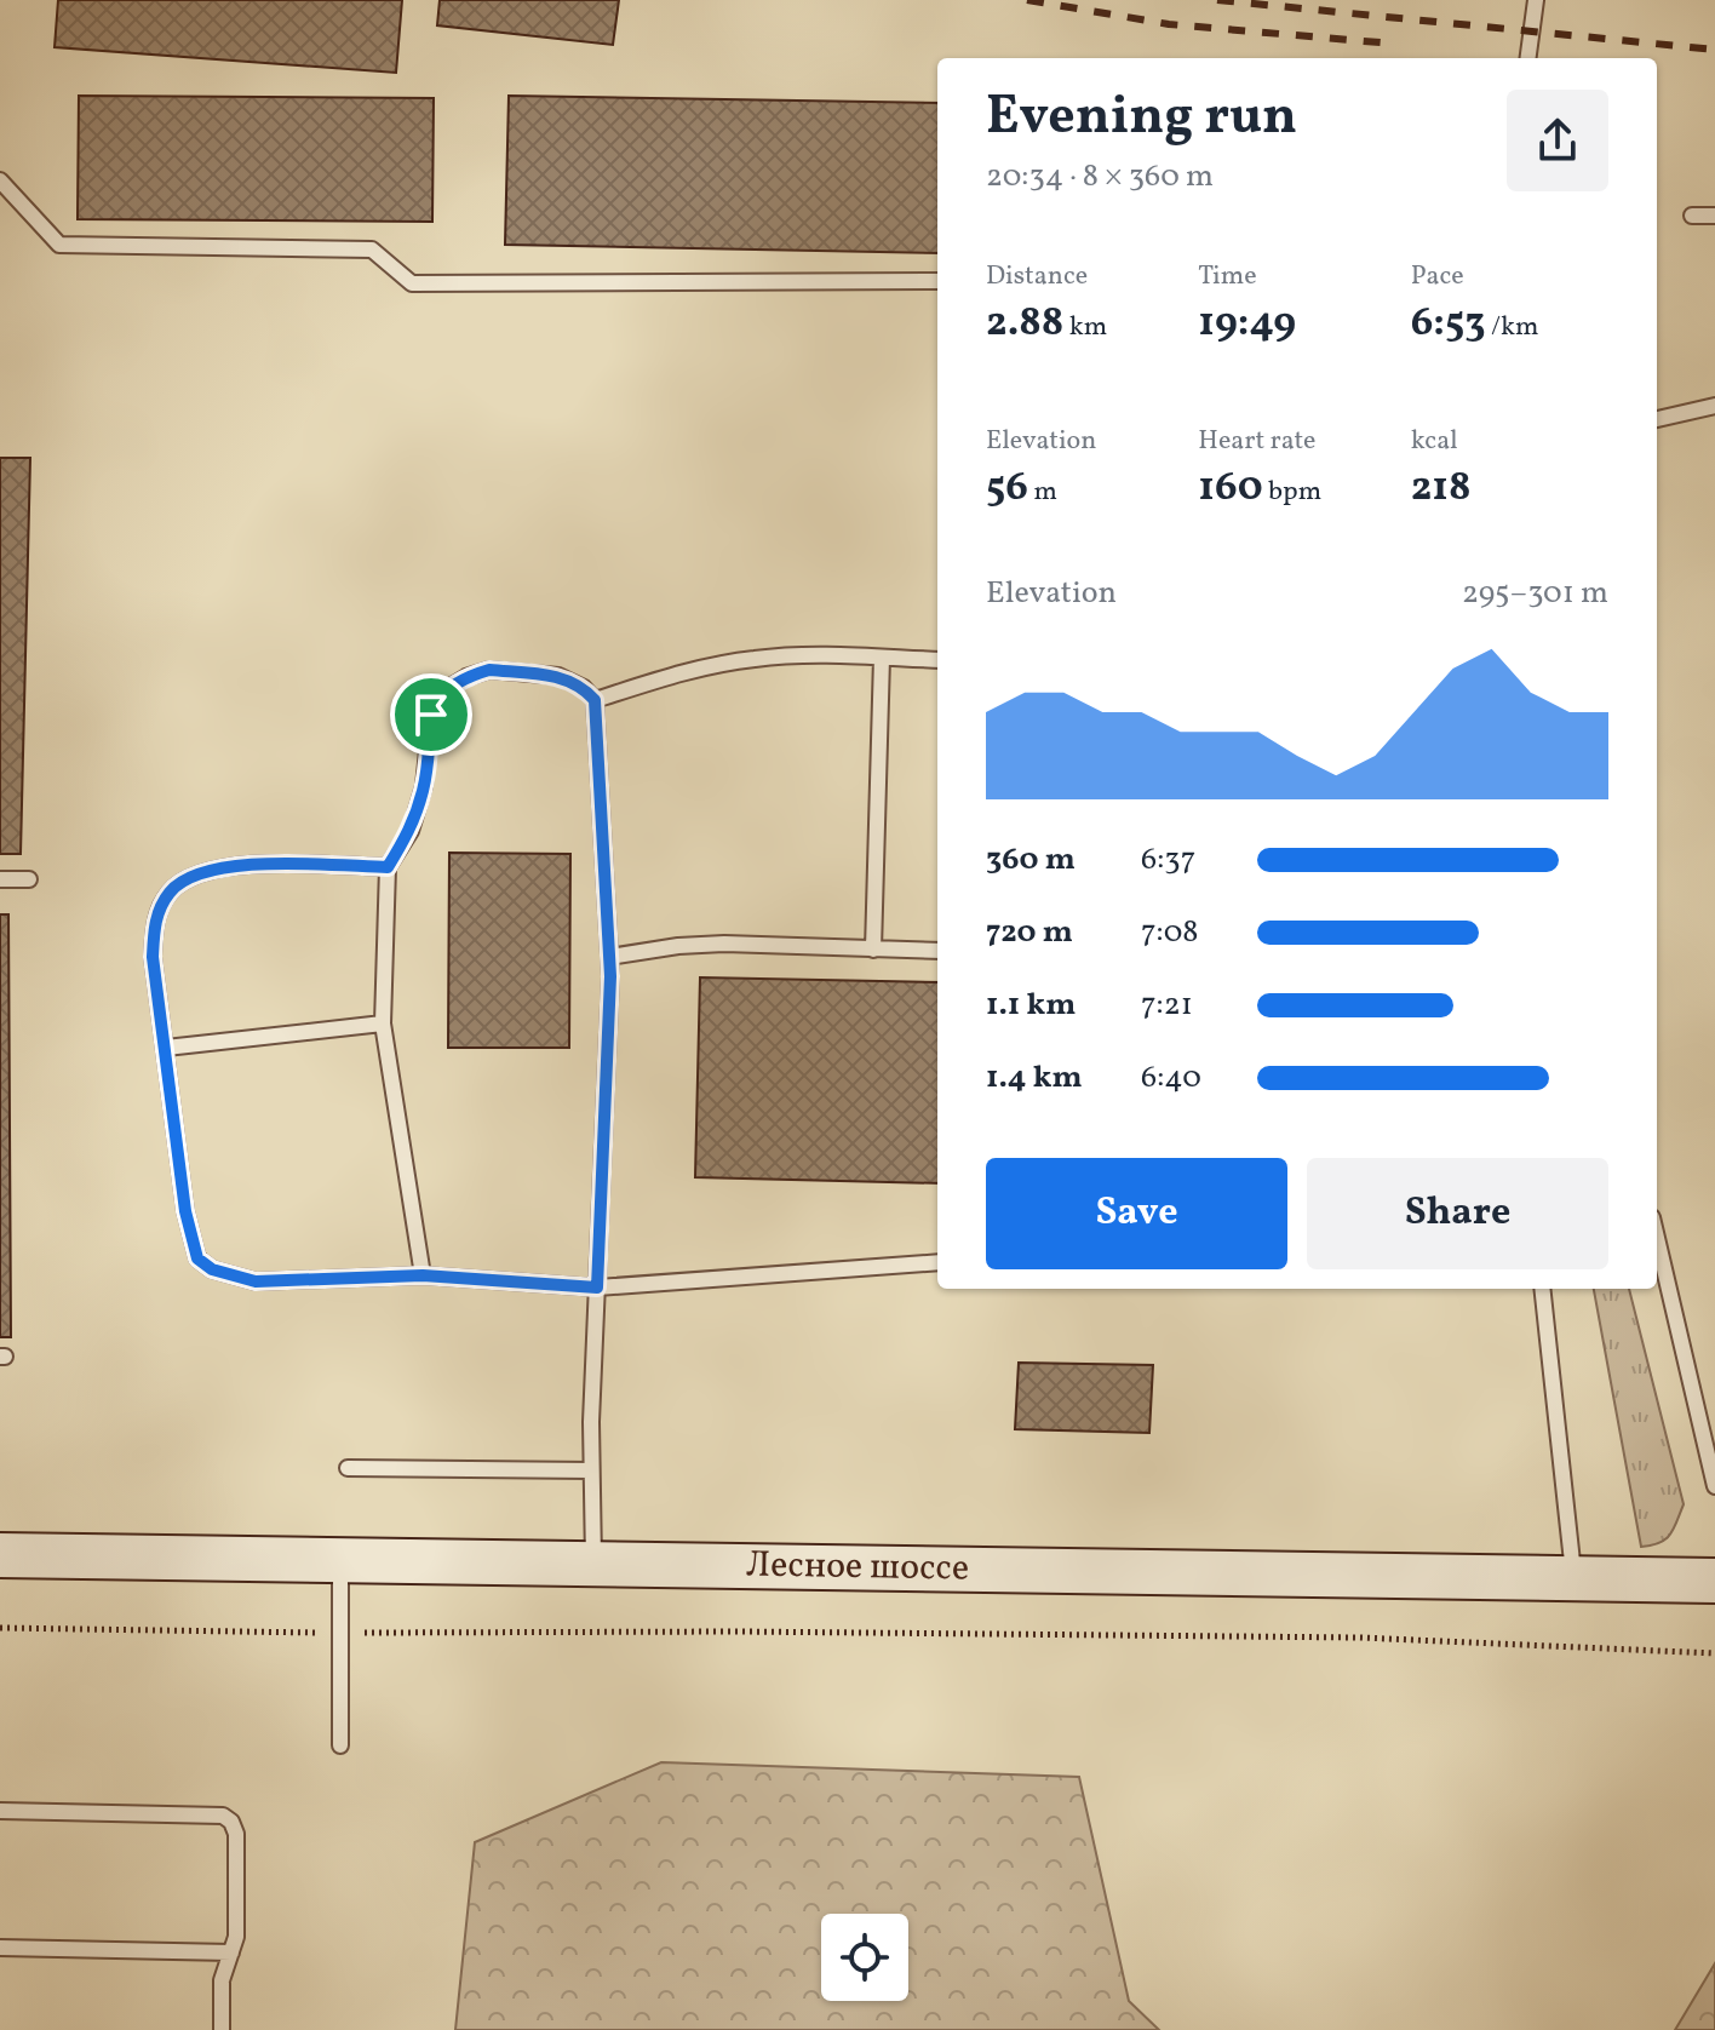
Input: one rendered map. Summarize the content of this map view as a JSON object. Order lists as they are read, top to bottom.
{
  "streets": {
    "street": ["Лесное шоссе"]
  },
  "page": {
    "heading": ["Evening run", "20:34 · 8 × 360 m"],
    "stats": [
      ["Distance", "2.88 km"],
      ["Time", "19:49"],
      ["Pace", "6:53 /km"],
      ["Elevation", "56 m"],
      ["Heart rate", "160 bpm"],
      ["kcal", "218"]
    ],
    "chart": ["Elevation", "295–301 m"],
    "list": [
      {
        "name": "360 m",
        "note": "6:37"
      },
      {
        "name": "720 m",
        "note": "7:08"
      },
      {
        "name": "1.1 km",
        "note": "7:21"
      },
      {
        "name": "1.4 km",
        "note": "6:40"
      }
    ],
    "buttons": ["Save", "Share"]
  }
}
